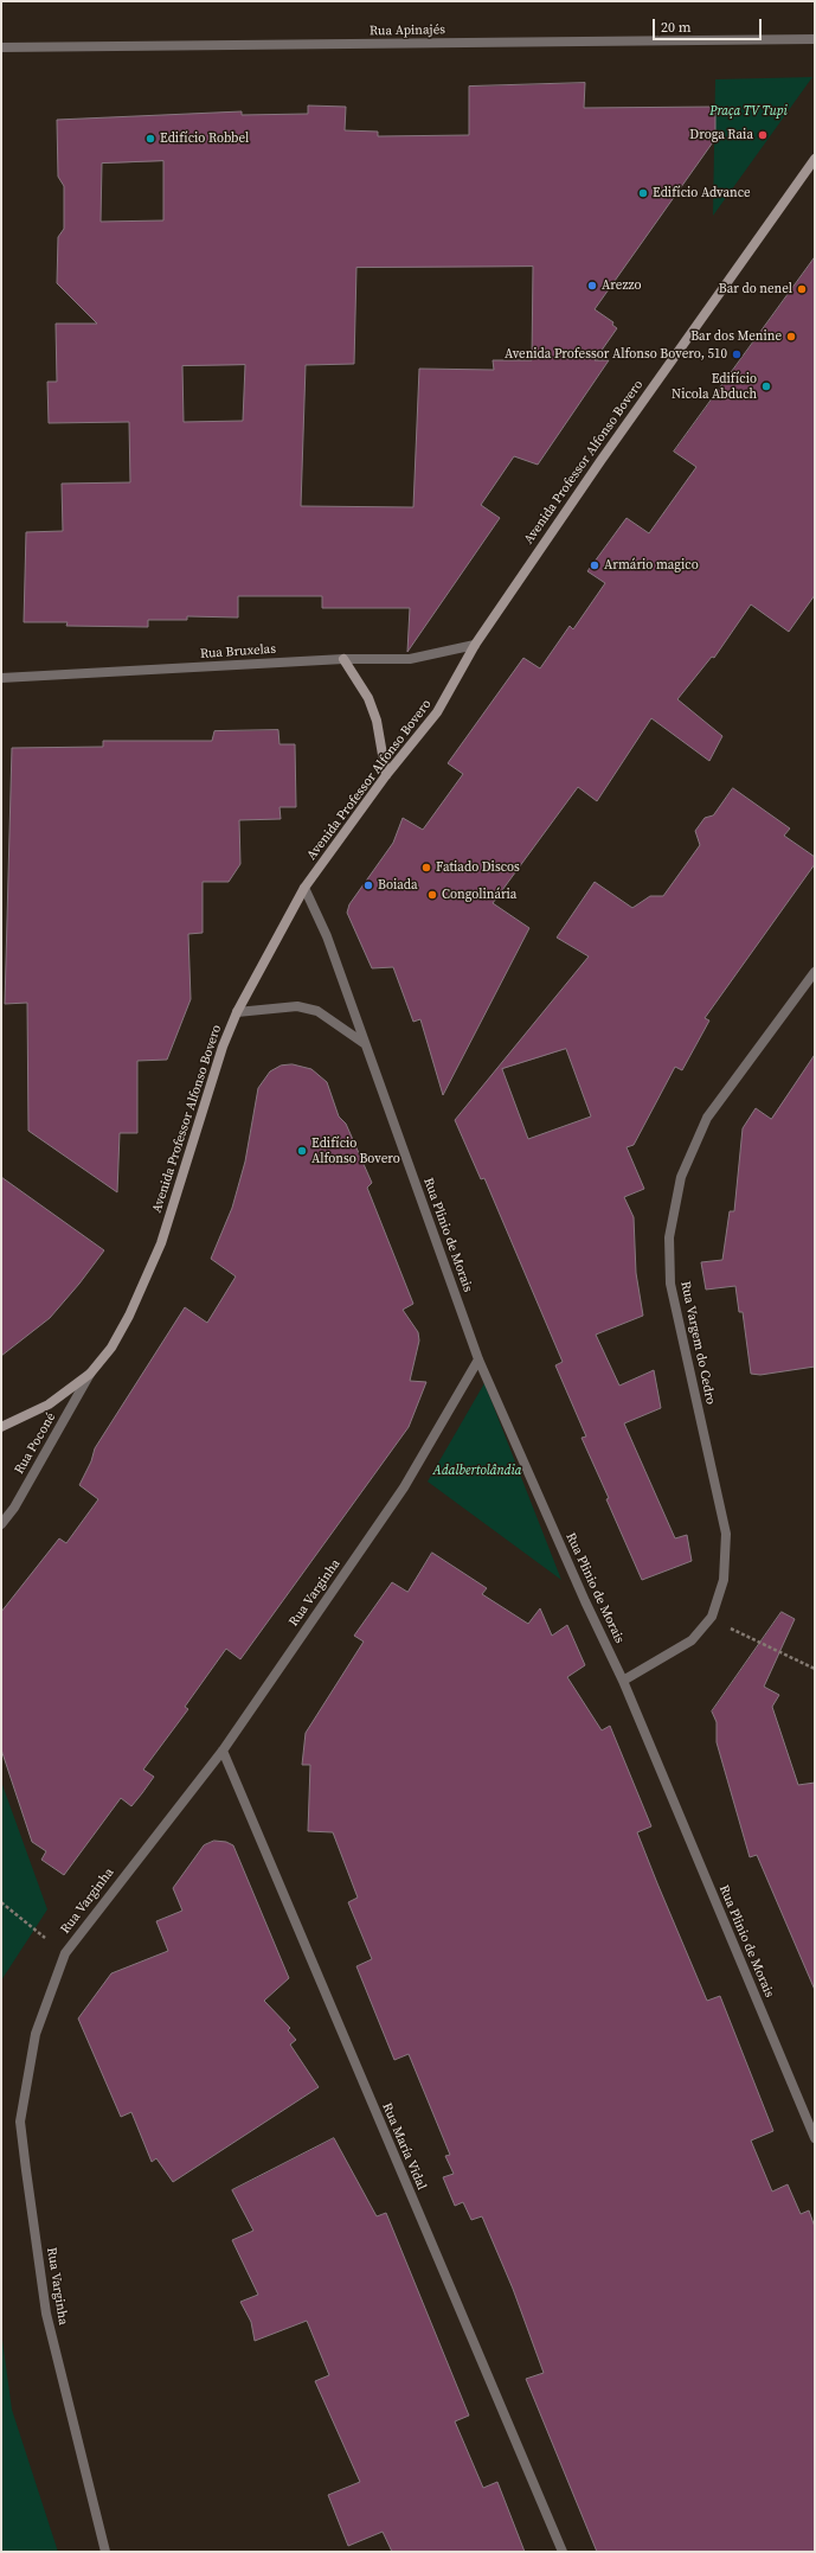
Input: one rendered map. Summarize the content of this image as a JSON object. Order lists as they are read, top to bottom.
{
  "streets": {
    "main road": ["Avenida Professor Alfonso Bovero"],
    "street": [
      "Rua Apinajés",
      "Rua Bruxelas",
      "Rua Plinio de Morais",
      "Rua Vargem do Cedro",
      "Rua Poconé",
      "Rua Varginha",
      "Rua María Vidal"
    ]
  },
  "crossings": [
    ["Avenida Professor Alfonso Bovero", "Rua Bruxelas"],
    ["Avenida Professor Alfonso Bovero", "Rua Plinio de Morais"],
    ["Avenida Professor Alfonso Bovero", "Rua Poconé"],
    ["Rua Plinio de Morais", "Rua Vargem do Cedro"],
    ["Rua Plinio de Morais", "Rua Varginha"],
    ["Rua Varginha", "Rua María Vidal"]
  ],
  "parks": ["Praça TV Tupi", "Adalbertolândia"],
  "places": [
    "Droga Raia",
    "Edifício Robbel",
    "Edifício Advance",
    "Arezzo",
    "Bar do nenel",
    "Bar dos Menine",
    "Avenida Professor Alfonso Bovero, 510",
    "Edifício Nicola Abduch",
    "Armário magico",
    "Fatiado Discos",
    "Boiada",
    "Congolinária",
    "Edifício Alfonso Bovero"
  ],
  "scale_bar": "20 m"
}
